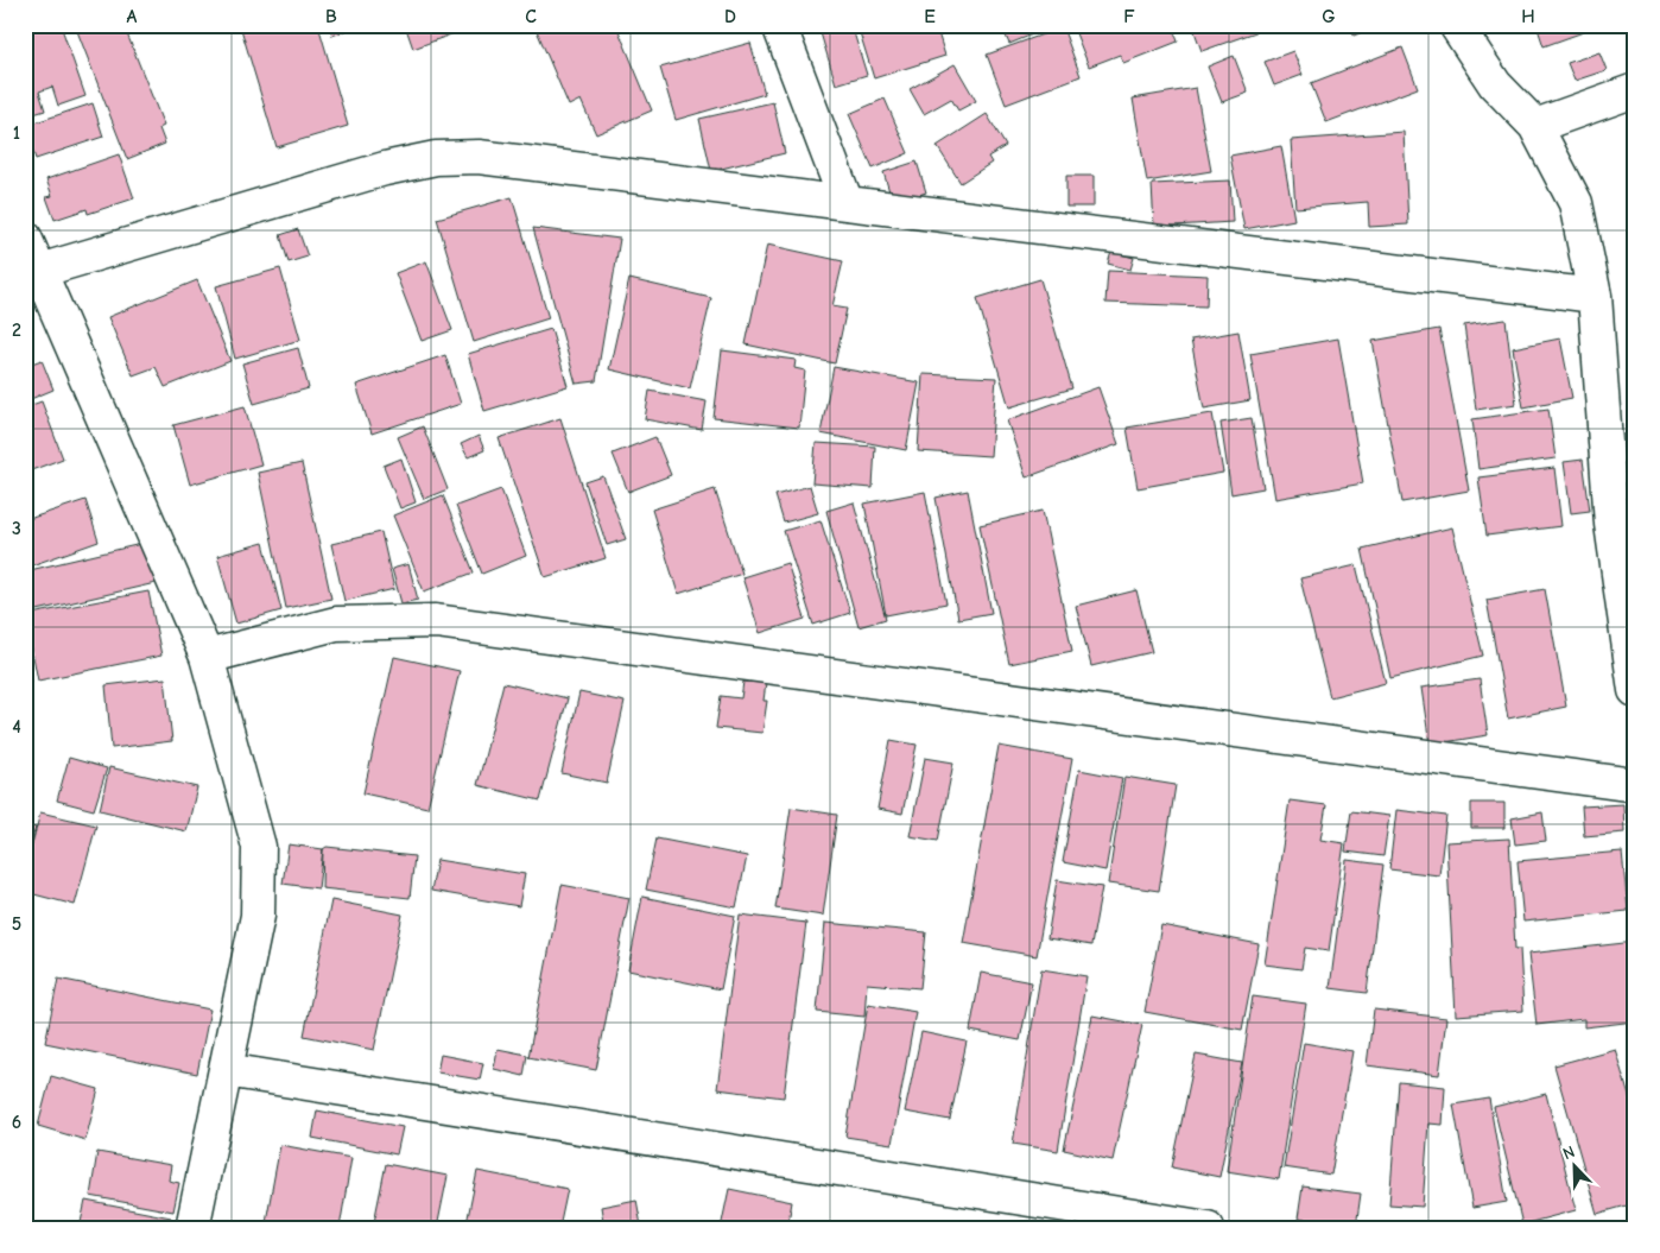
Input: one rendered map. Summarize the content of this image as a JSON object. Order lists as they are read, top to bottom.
{
  "north": "top left",
  "grid": {
    "columns": [
      "A",
      "B",
      "C",
      "D",
      "E",
      "F",
      "G",
      "H"
    ],
    "rows": [
      "1",
      "2",
      "3",
      "4",
      "5",
      "6"
    ]
  }
}
